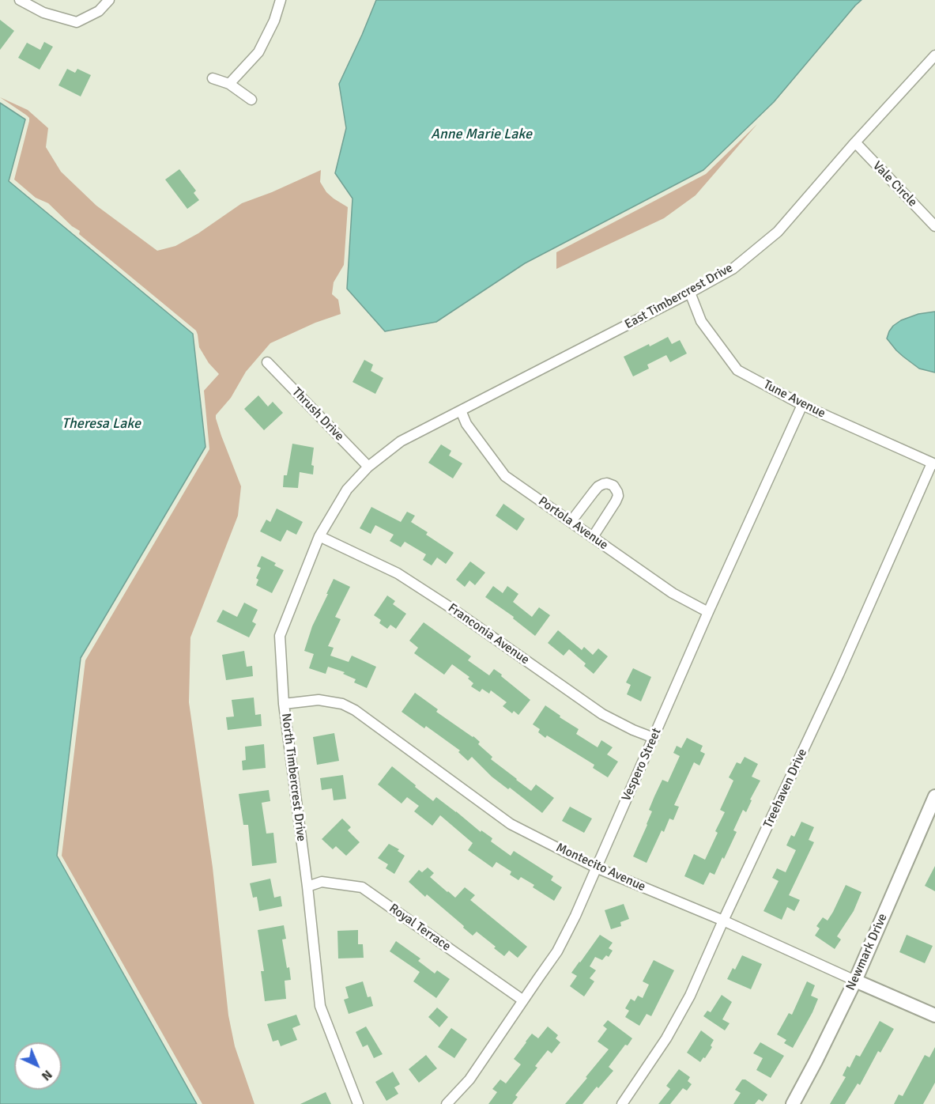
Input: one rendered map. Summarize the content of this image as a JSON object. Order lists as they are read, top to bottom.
{
  "streets": {
    "street": [
      "Vale Circle",
      "East Timbercrest Drive",
      "Tune Avenue",
      "Thrush Drive",
      "Portola Avenue",
      "Franconia Avenue",
      "Vespero Street",
      "North Timbercrest Drive",
      "Treehaven Drive",
      "Montecito Avenue",
      "Royal Terrace",
      "Newmark Drive"
    ]
  },
  "crossings": [
    ["Vale Circle", "East Timbercrest Drive"],
    ["East Timbercrest Drive", "Tune Avenue"],
    ["East Timbercrest Drive", "Thrush Drive"],
    ["East Timbercrest Drive", "Portola Avenue"],
    ["East Timbercrest Drive", "North Timbercrest Drive"],
    ["Tune Avenue", "Vespero Street"],
    ["Tune Avenue", "Treehaven Drive"],
    ["Thrush Drive", "North Timbercrest Drive"],
    ["Portola Avenue", "Vespero Street"],
    ["Franconia Avenue", "Vespero Street"],
    ["Franconia Avenue", "North Timbercrest Drive"],
    ["Vespero Street", "Montecito Avenue"],
    ["Vespero Street", "Royal Terrace"],
    ["North Timbercrest Drive", "Montecito Avenue"],
    ["North Timbercrest Drive", "Royal Terrace"],
    ["Treehaven Drive", "Montecito Avenue"],
    ["Montecito Avenue", "Newmark Drive"]
  ],
  "water": ["Anne Marie Lake", "Theresa Lake"],
  "north": "bottom right"
}
